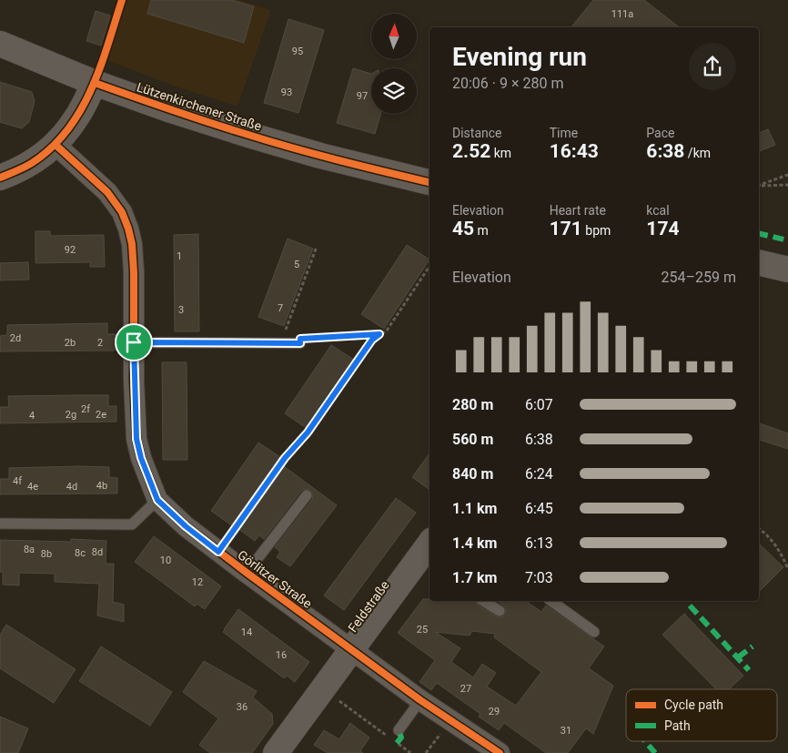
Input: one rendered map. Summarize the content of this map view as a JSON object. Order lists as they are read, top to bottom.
{
  "streets": {
    "main road": ["Lützenkirchener Straße", "Feldstraße"],
    "street": ["Görlitzer Straße"]
  },
  "crossings": [
    ["Görlitzer Straße", "Feldstraße"]
  ],
  "house_numbers": [
    "111a",
    "95",
    "93",
    "97",
    "92",
    "1",
    "5",
    "7",
    "3",
    "2d",
    "2b",
    "2",
    "2f",
    "2g",
    "2e",
    "4",
    "4f",
    "4b",
    "4e",
    "4d",
    "8a",
    "8d",
    "8c",
    "8b",
    "10",
    "12",
    "25",
    "14",
    "16",
    "27",
    "36",
    "29",
    "31"
  ],
  "legend": ["Cycle path", "Path"],
  "north": "top",
  "page": {
    "heading": ["Evening run", "20:06 · 9 × 280 m"],
    "stats": [
      ["Distance", "2.52 km"],
      ["Time", "16:43"],
      ["Pace", "6:38 /km"],
      ["Elevation", "45 m"],
      ["Heart rate", "171 bpm"],
      ["kcal", "174"]
    ],
    "chart": ["Elevation", "254–259 m"],
    "list": [
      {
        "name": "280 m",
        "note": "6:07"
      },
      {
        "name": "560 m",
        "note": "6:38"
      },
      {
        "name": "840 m",
        "note": "6:24"
      },
      {
        "name": "1.1 km",
        "note": "6:45"
      },
      {
        "name": "1.4 km",
        "note": "6:13"
      },
      {
        "name": "1.7 km",
        "note": "7:03"
      }
    ]
  }
}
